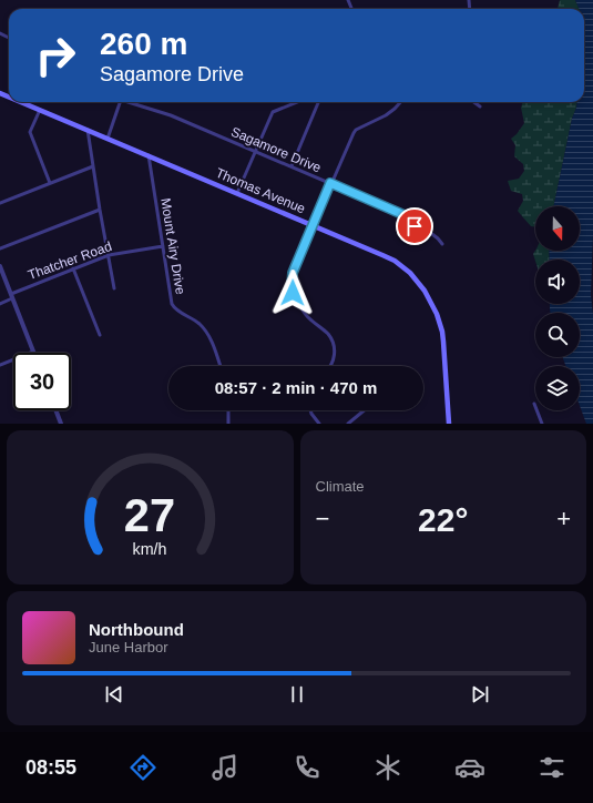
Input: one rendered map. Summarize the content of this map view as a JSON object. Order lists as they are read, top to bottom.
{
  "streets": {
    "main road": ["Thomas Avenue"],
    "street": ["Sagamore Drive", "Mount Airy Drive", "Thatcher Road"]
  },
  "crossings": [
    ["Thomas Avenue", "Mount Airy Drive"],
    ["Mount Airy Drive", "Thatcher Road"]
  ],
  "north": "bottom",
  "page": {
    "turn": ["260 m", "Sagamore Drive"],
    "limit": "30",
    "trip": "08:57 · 2 min · 470 m",
    "tile": "Climate",
    "heat": ["−", "22°", "+"],
    "song": ["Northbound", "June Harbor"],
    "tabs": "08:55",
    "gauge": ["27", "km/h"]
  }
}
